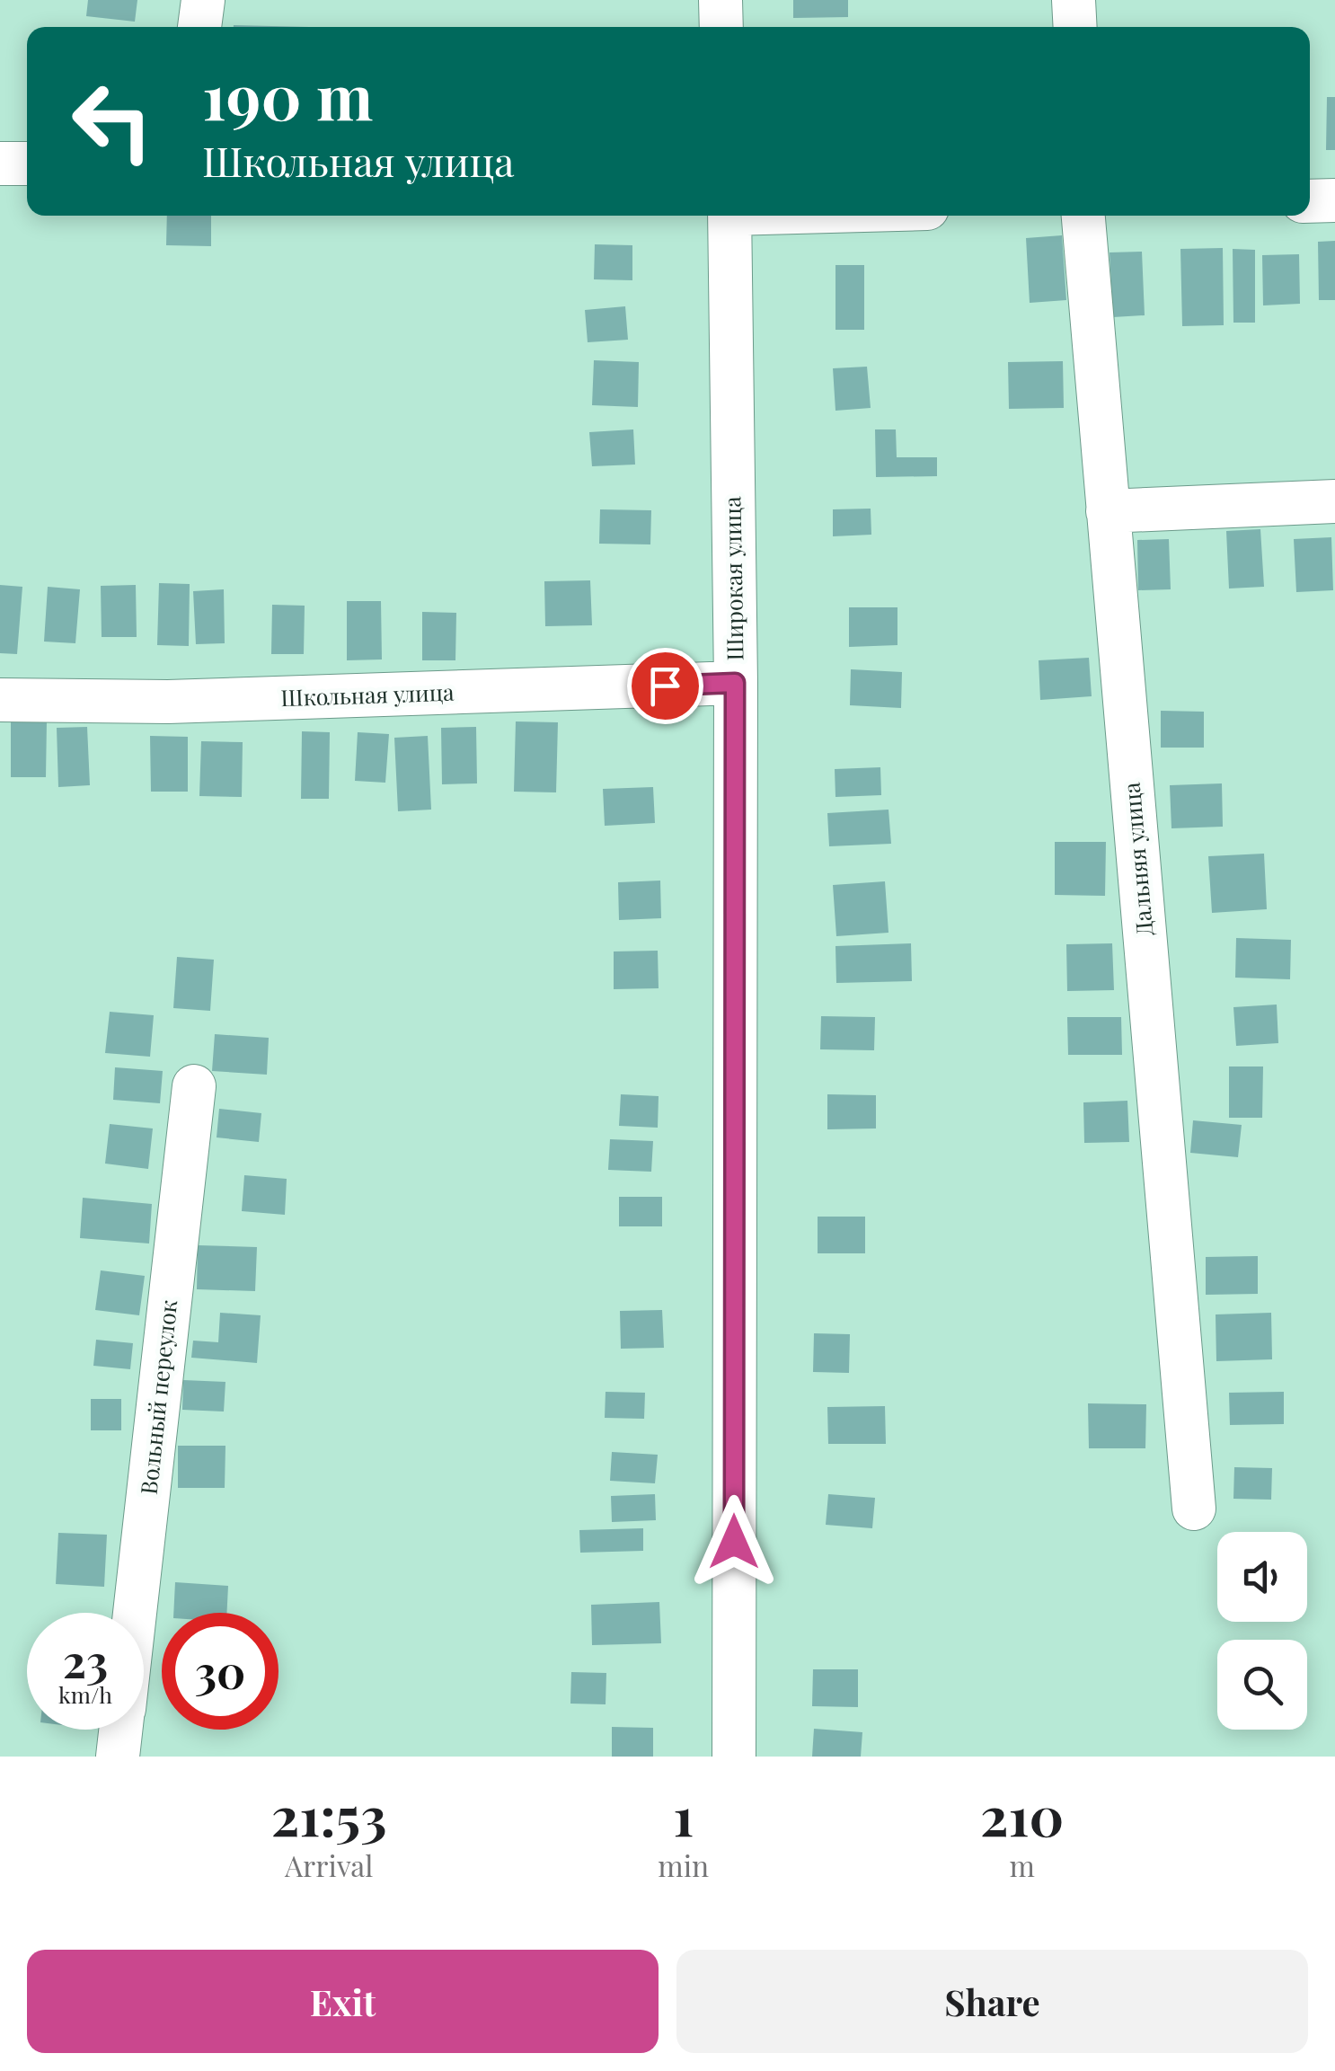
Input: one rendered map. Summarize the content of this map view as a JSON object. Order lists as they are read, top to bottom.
{
  "streets": {
    "street": [
      "Широкая улица",
      "Школьная улица",
      "Дальняя улица",
      "Вольный переулок"
    ]
  },
  "crossings": [
    ["Широкая улица", "Школьная улица"]
  ],
  "page": {
    "turn": ["190 m", "Школьная улица"],
    "speed": "23 km/h",
    "limit": "30",
    "eta": [
      "21:53",
      "Arrival",
      "1",
      "min",
      "210",
      "m"
    ],
    "buttons": ["Exit", "Share"]
  }
}
